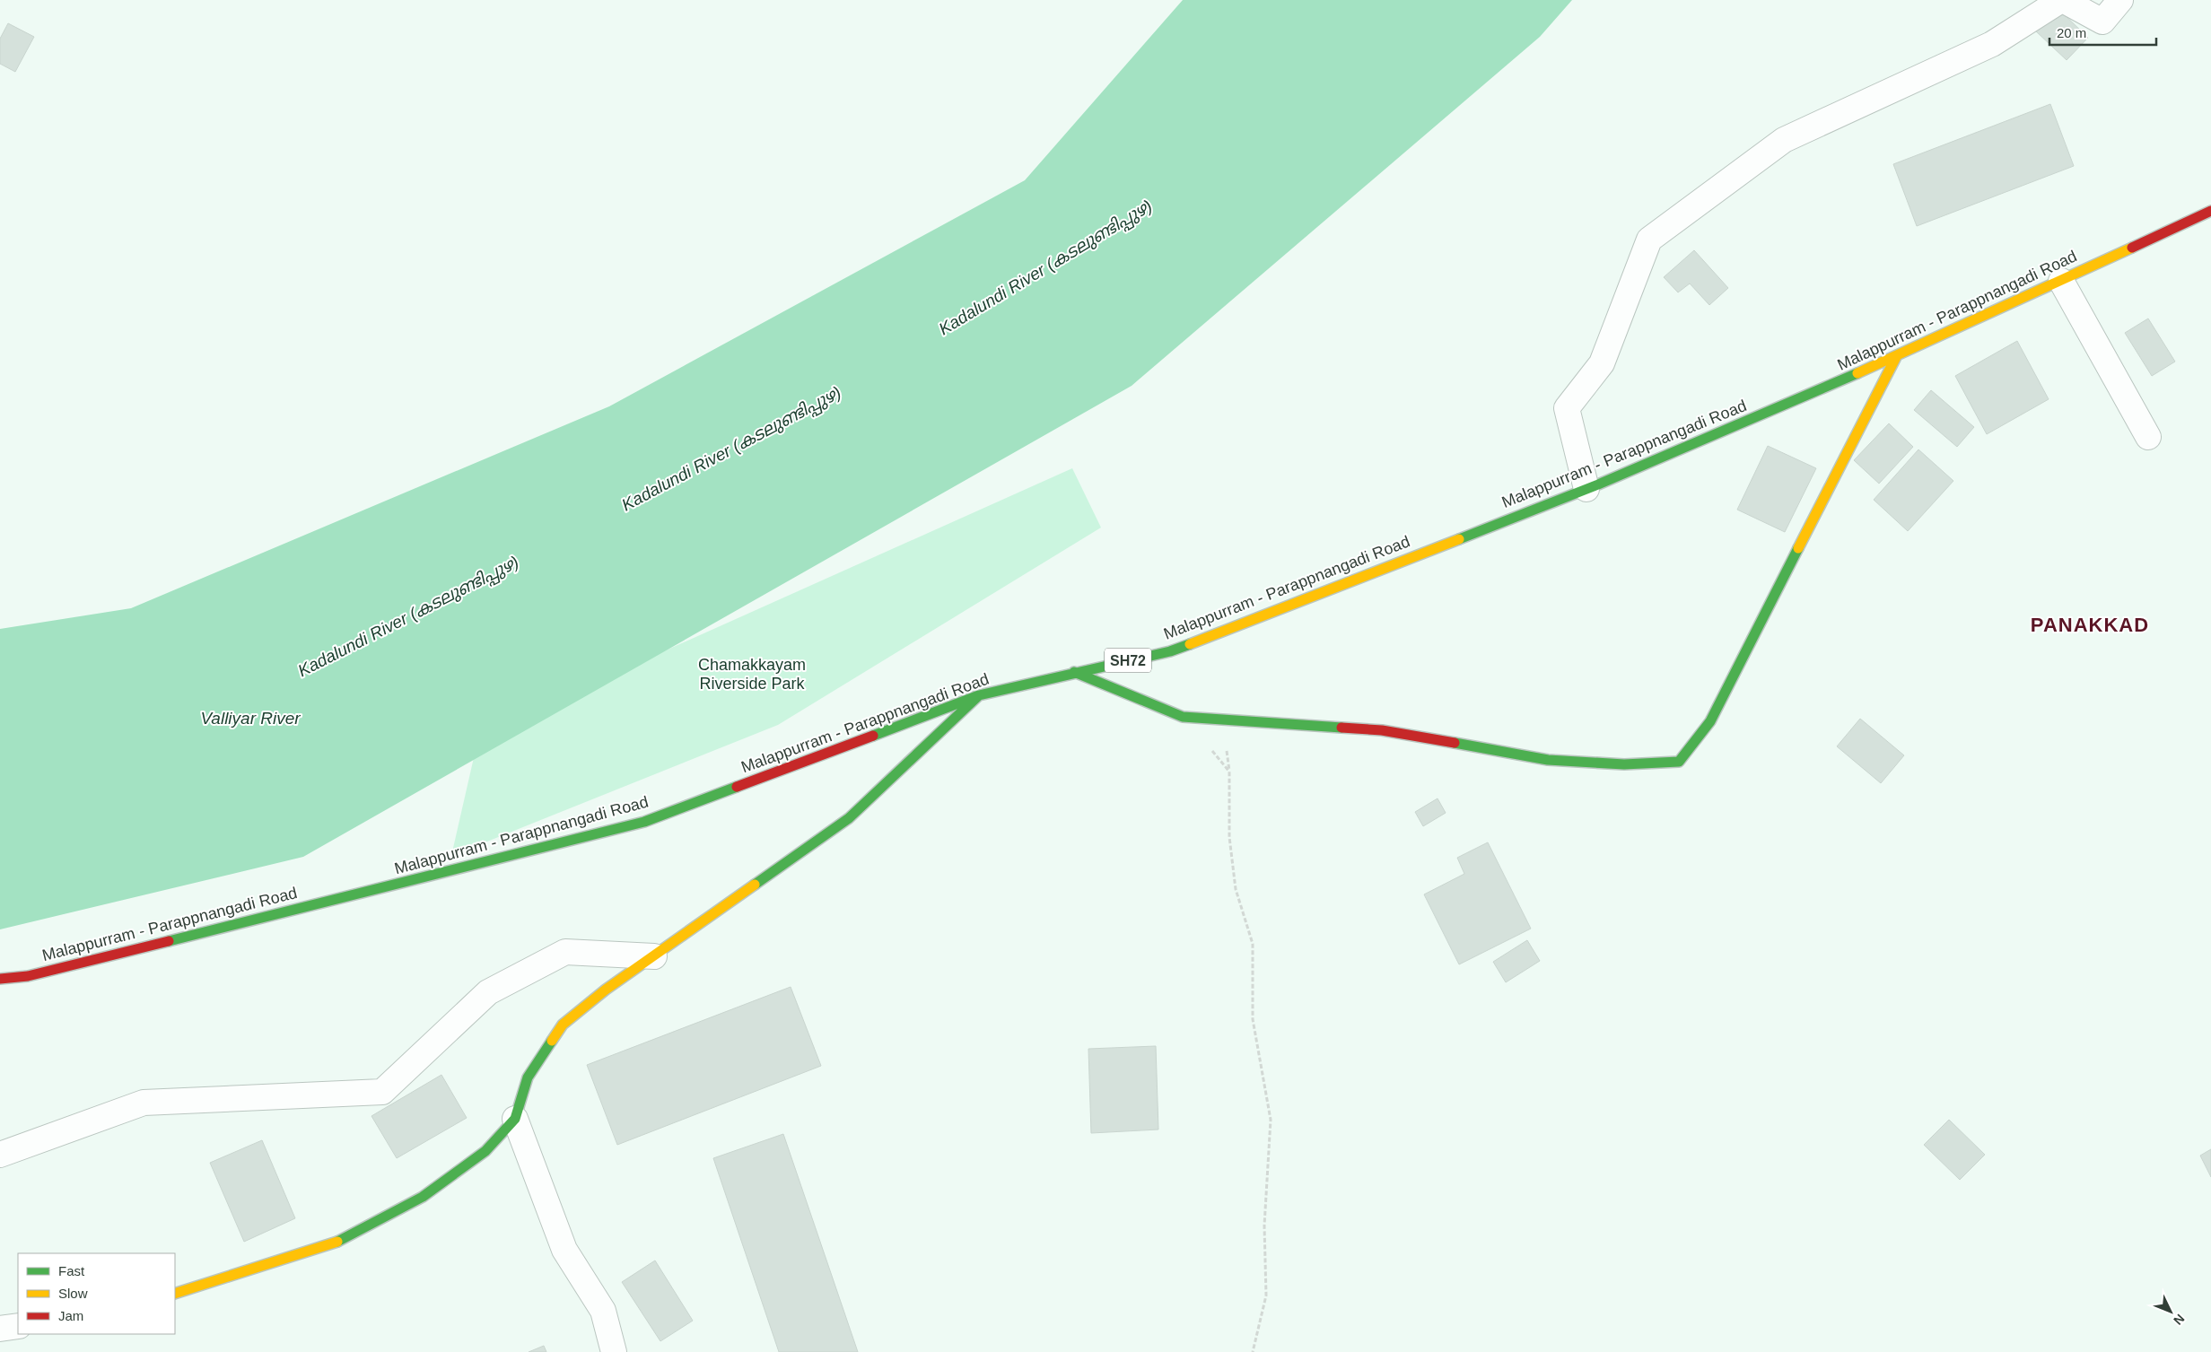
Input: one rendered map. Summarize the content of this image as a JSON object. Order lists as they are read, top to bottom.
{
  "streets": {
    "main road": ["Malappurram - Parappnangadi Road", "SH72"]
  },
  "districts": ["PANAKKAD"],
  "water": ["Kadalundi River (കടലുണ്ടിപ്പുഴ)", "Valliyar River"],
  "parks": ["Chamakkayam Riverside Park"],
  "legend": ["Fast", "Slow", "Jam"],
  "scale_bar": "20 m",
  "north": "bottom right"
}
